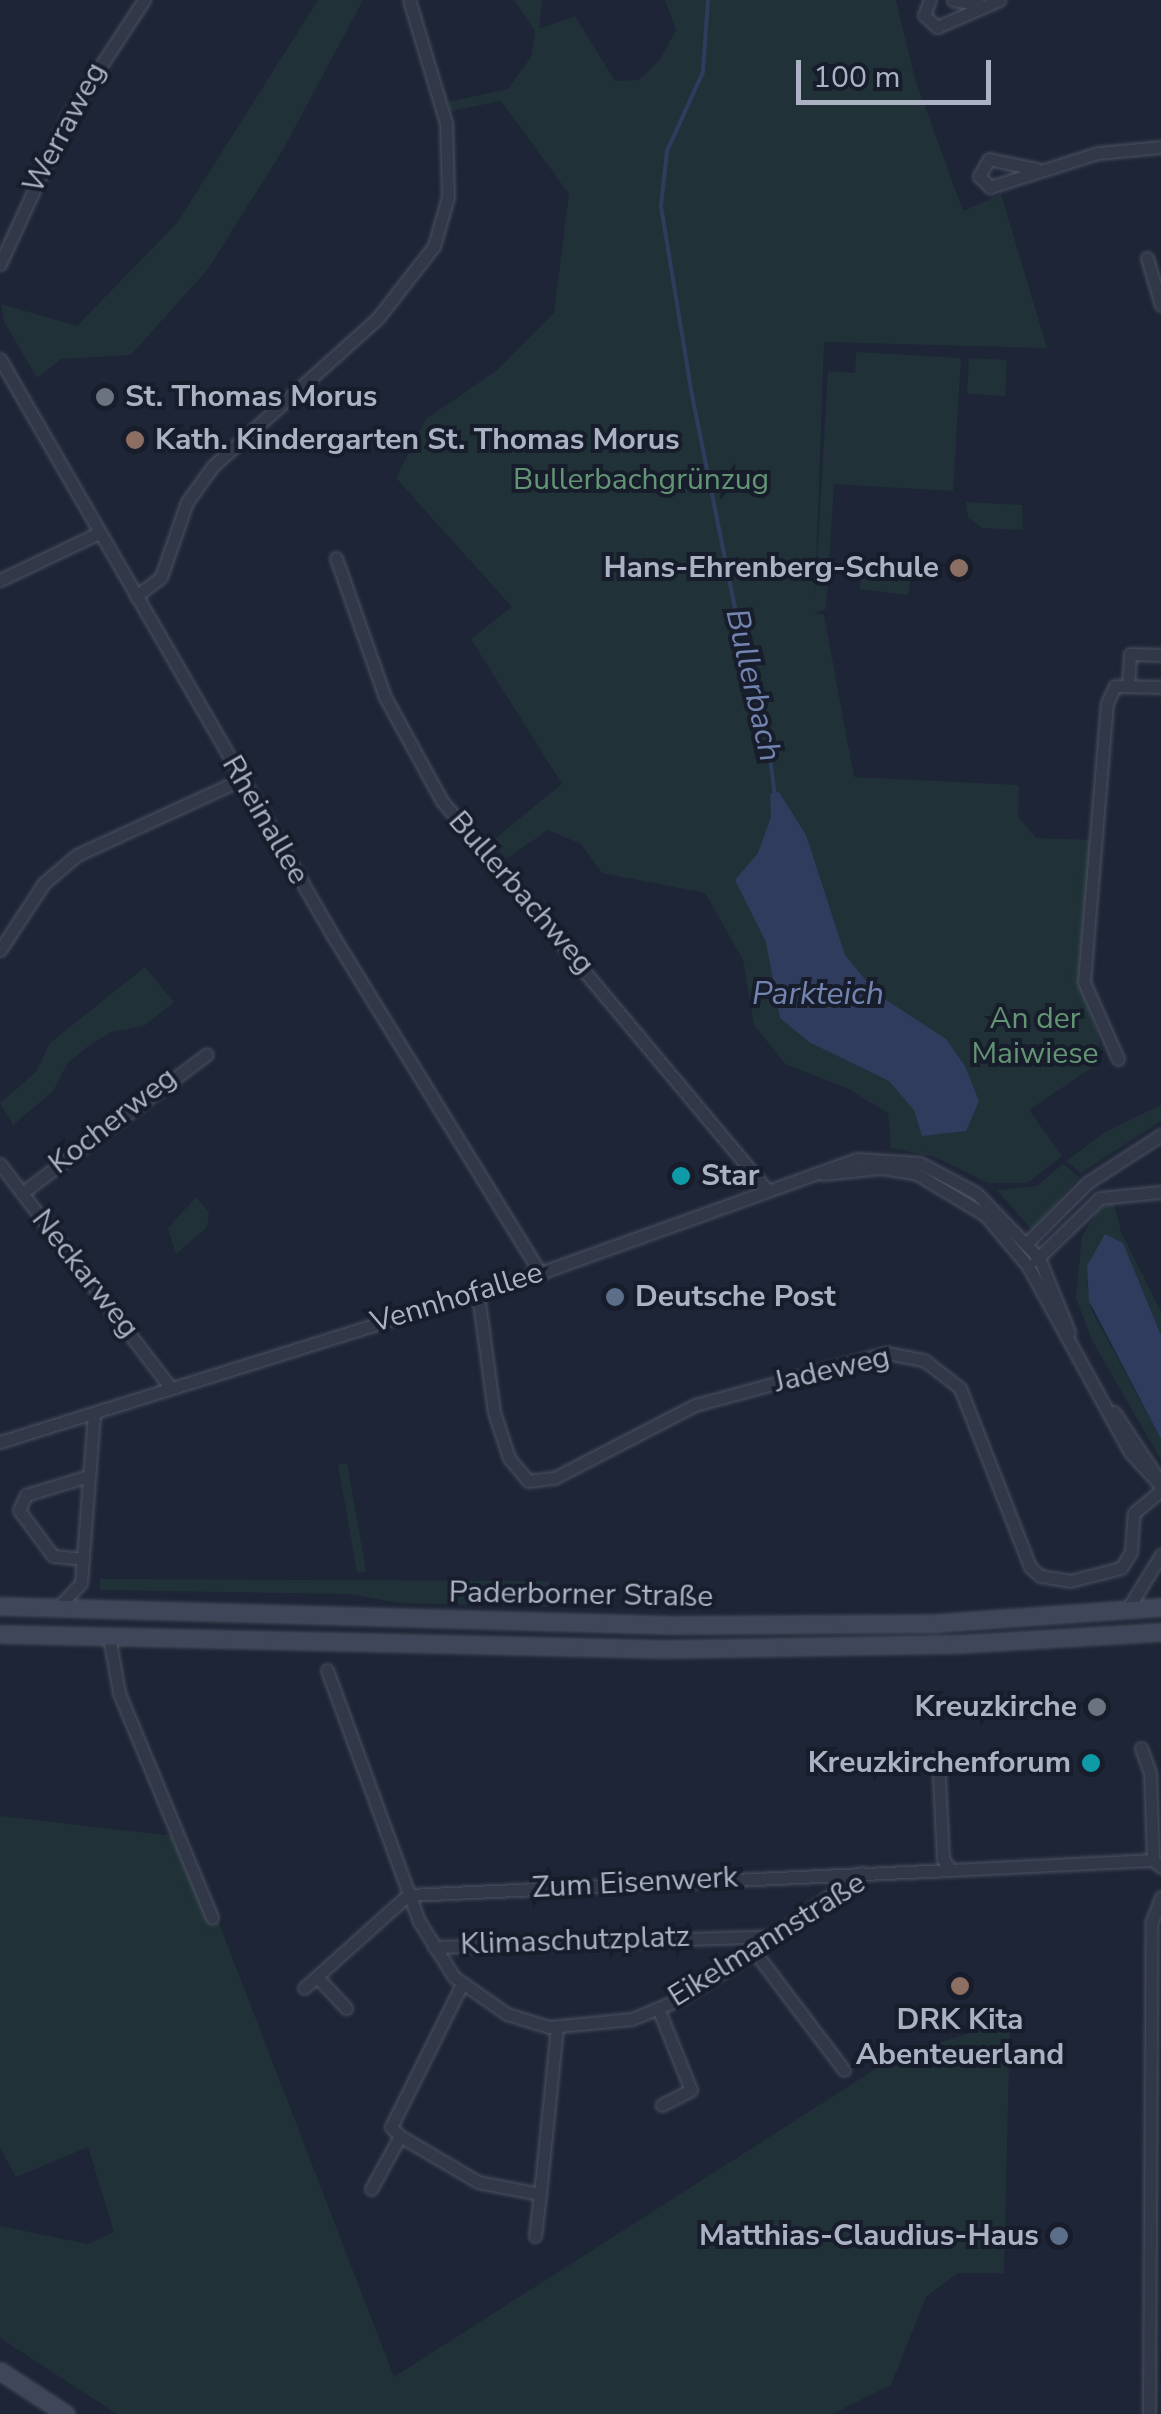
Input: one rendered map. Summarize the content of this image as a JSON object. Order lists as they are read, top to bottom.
{
  "streets": {
    "main road": ["Paderborner Straße"],
    "street": [
      "Werraweg",
      "Rheinallee",
      "Bullerbachweg",
      "Kocherweg",
      "Neckarweg",
      "Vennhofallee",
      "Jadeweg",
      "Zum Eisenwerk",
      "Eikelmannstraße",
      "Klimaschutzplatz"
    ]
  },
  "crossings": [
    ["Rheinallee", "Vennhofallee"],
    ["Bullerbachweg", "Vennhofallee"],
    ["Kocherweg", "Neckarweg"],
    ["Neckarweg", "Vennhofallee"],
    ["Vennhofallee", "Jadeweg"],
    ["Zum Eisenwerk", "Eikelmannstraße"],
    ["Eikelmannstraße", "Klimaschutzplatz"]
  ],
  "water": ["Bullerbach", "Parkteich"],
  "parks": ["Bullerbachgrünzug", "An der Maiwiese"],
  "places": [
    "St. Thomas Morus",
    "Kath. Kindergarten St. Thomas Morus",
    "Hans-Ehrenberg-Schule",
    "Star",
    "Deutsche Post",
    "Kreuzkirche",
    "Kreuzkirchenforum",
    "DRK Kita Abenteuerland",
    "Matthias-Claudius-Haus"
  ],
  "scale_bar": "100 m"
}
